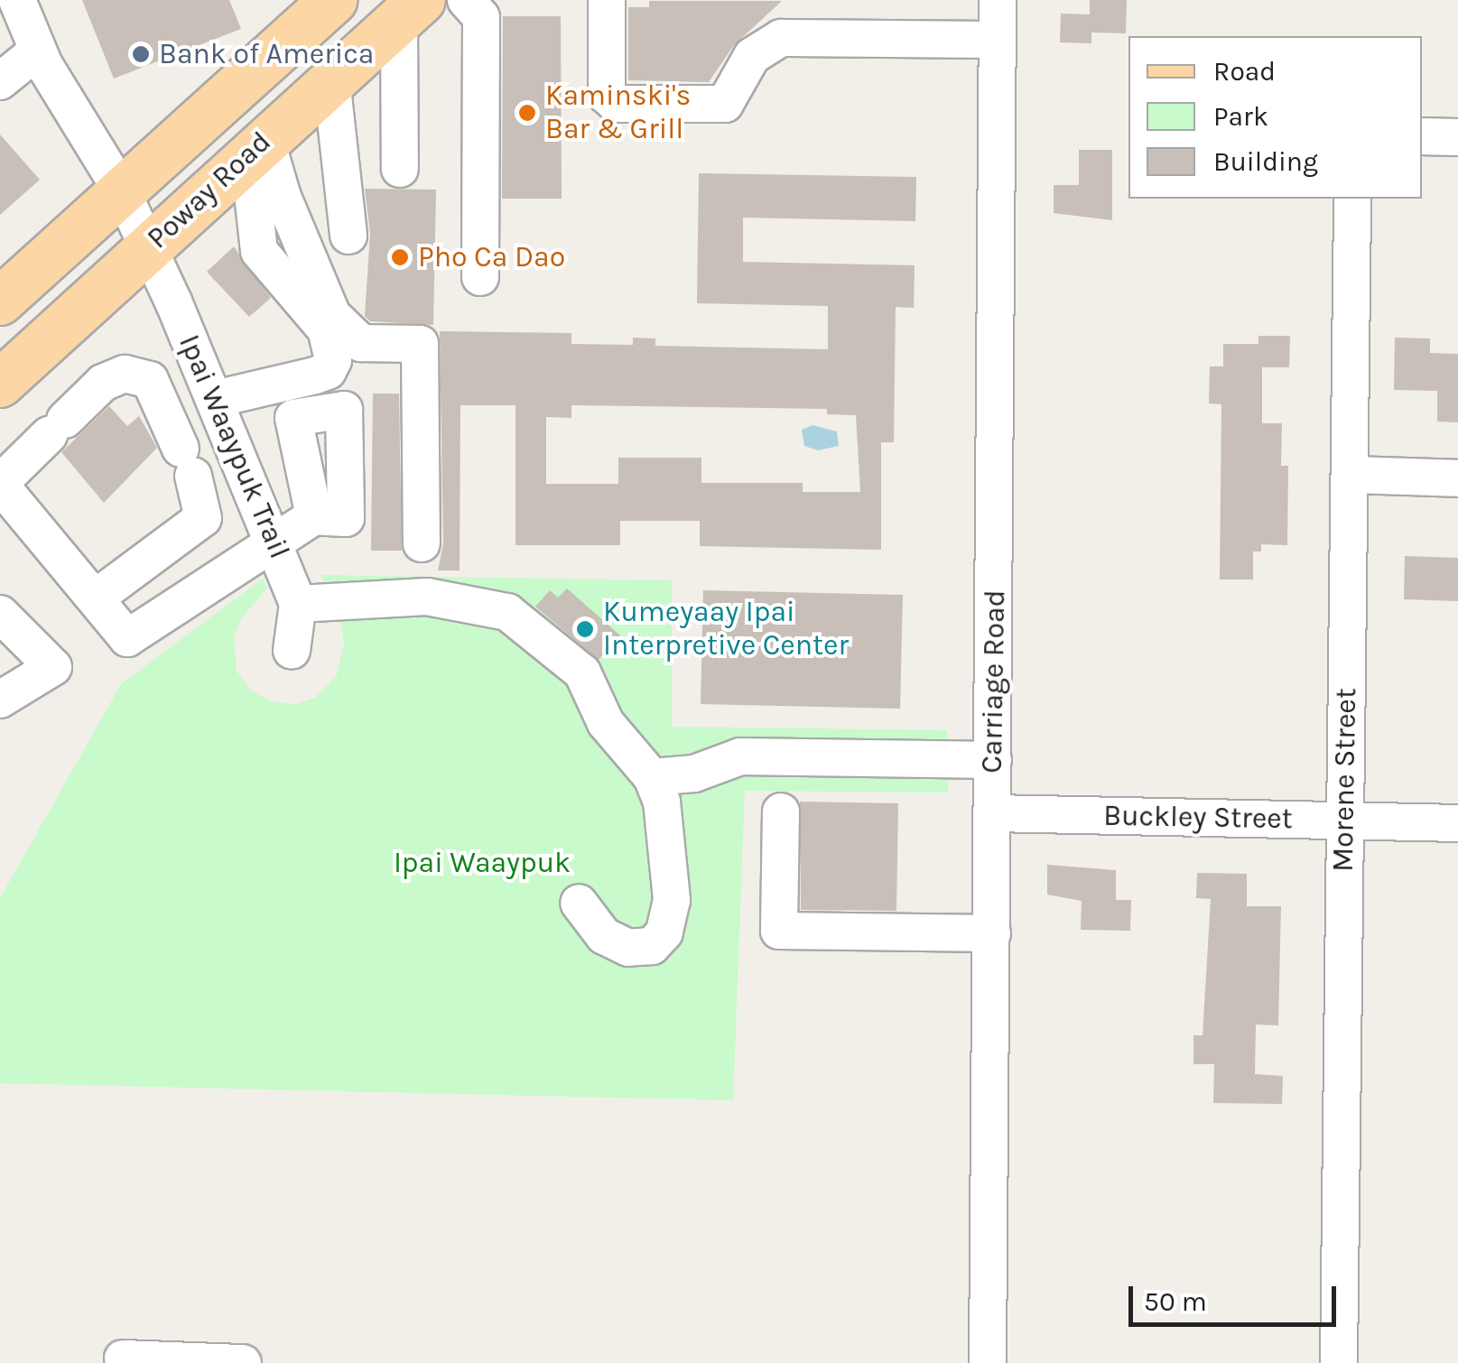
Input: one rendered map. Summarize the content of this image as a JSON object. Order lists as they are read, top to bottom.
{
  "streets": {
    "main road": ["Poway Road"],
    "street": [
      "Ipai Waaypuk Trail",
      "Carriage Road",
      "Morene Street",
      "Buckley Street"
    ]
  },
  "crossings": [
    ["Poway Road", "Ipai Waaypuk Trail"],
    ["Carriage Road", "Buckley Street"],
    ["Morene Street", "Buckley Street"]
  ],
  "parks": ["Ipai Waaypuk"],
  "places": [
    "Bank of America",
    "Kaminski's Bar & Grill",
    "Pho Ca Dao",
    "Kumeyaay Ipai Interpretive Center"
  ],
  "legend": ["Road", "Park", "Building"],
  "scale_bar": "50 m"
}
